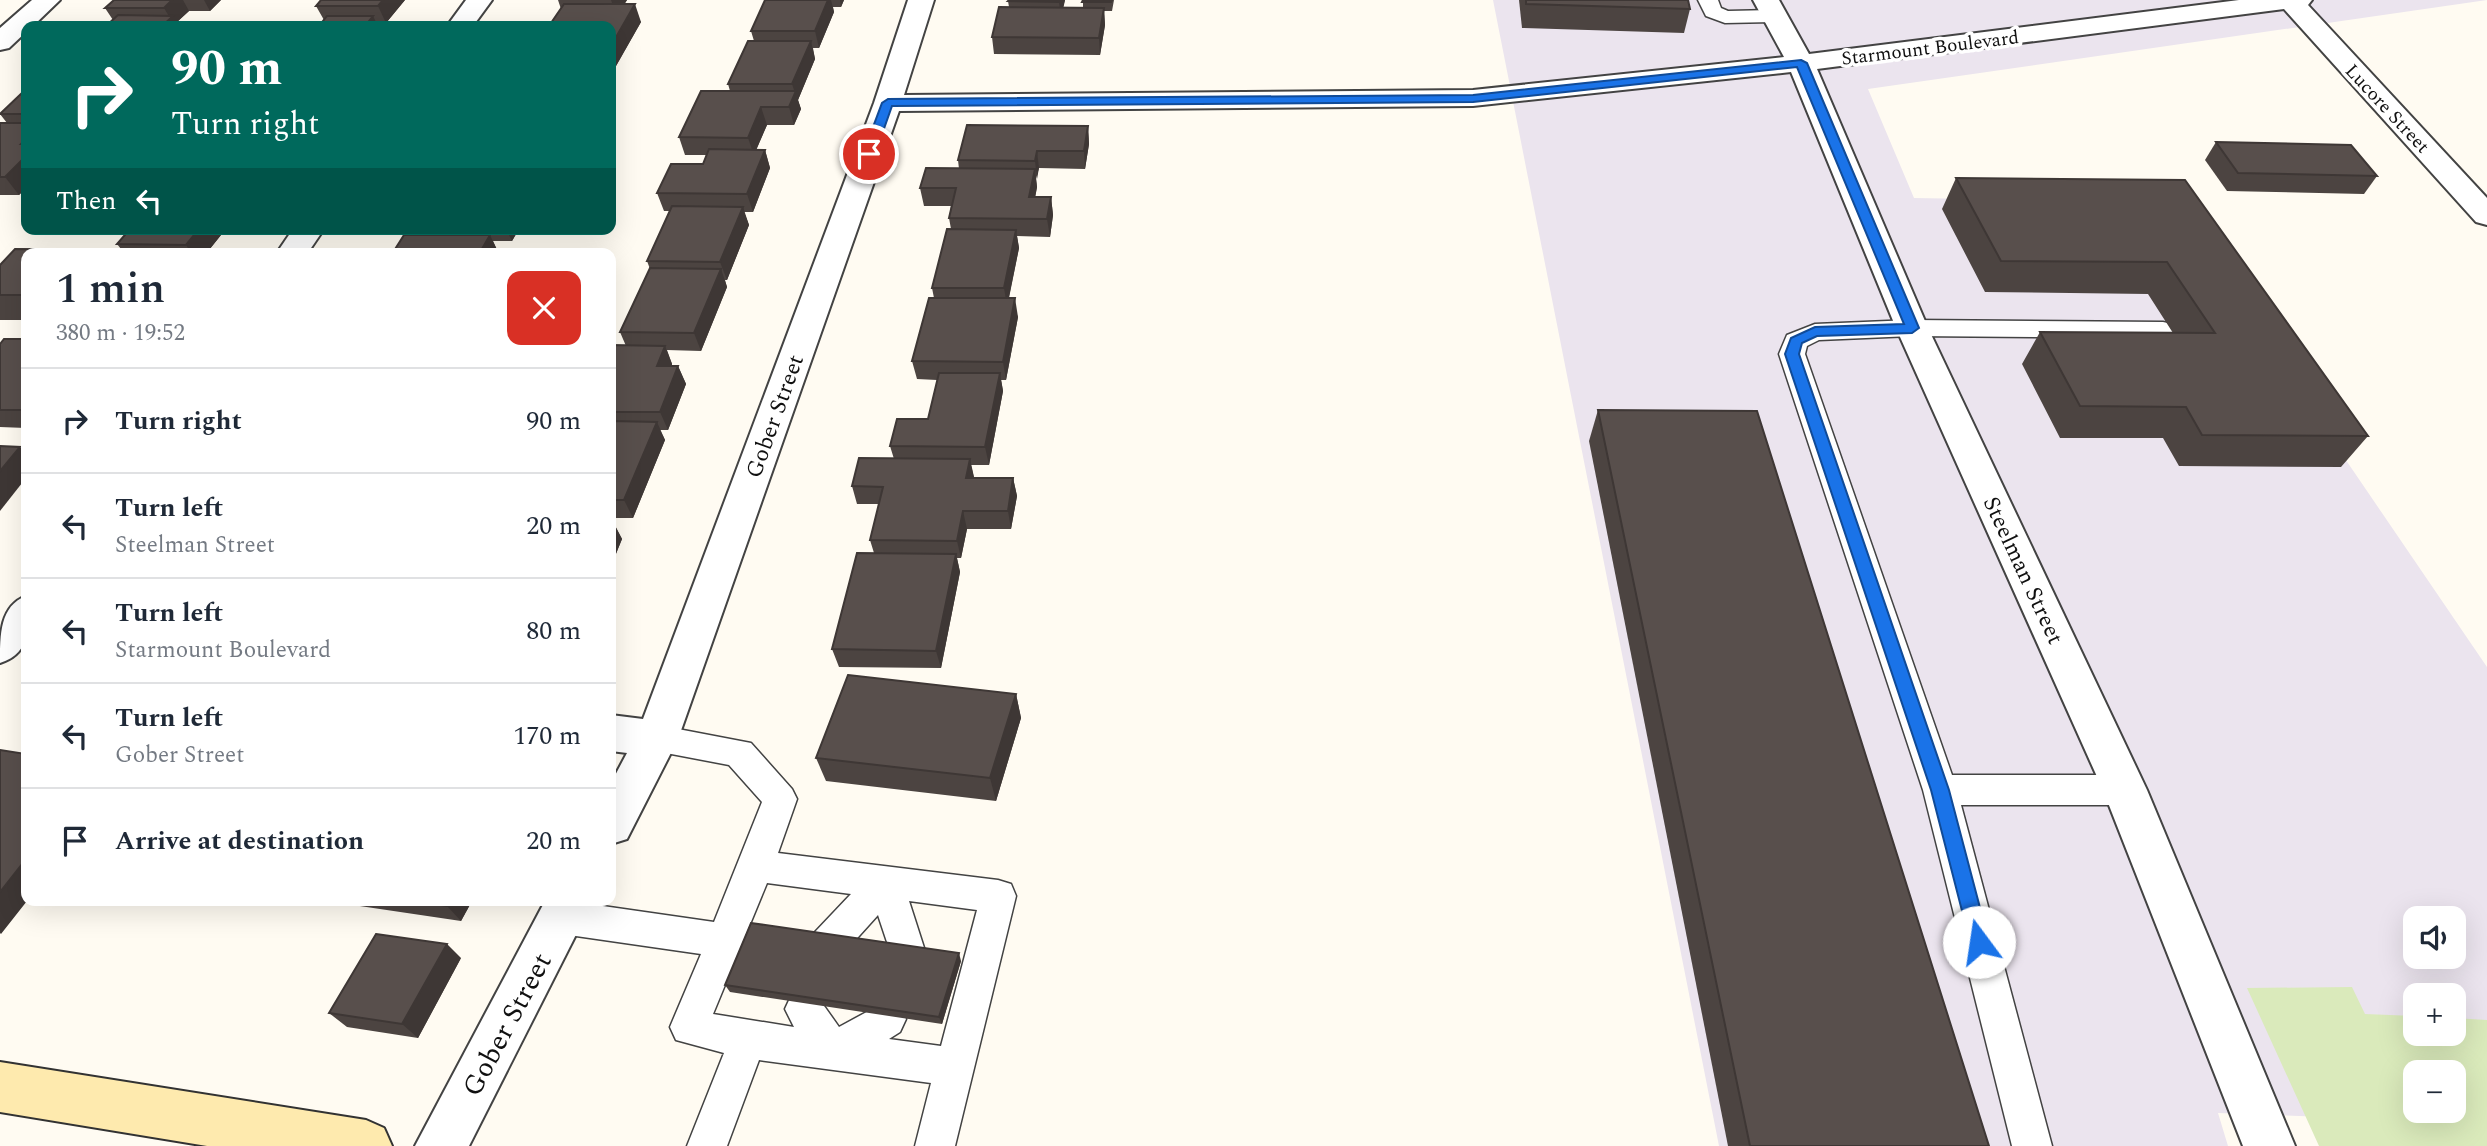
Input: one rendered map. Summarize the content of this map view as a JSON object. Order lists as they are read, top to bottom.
{
  "streets": {
    "street": [
      "Starmount Boulevard",
      "Lucore Street",
      "Gober Street",
      "Steelman Street"
    ]
  },
  "crossings": [
    ["Starmount Boulevard", "Lucore Street"],
    ["Starmount Boulevard", "Gober Street"],
    ["Starmount Boulevard", "Steelman Street"]
  ],
  "page": {
    "turn": ["90 m", "Turn right"],
    "then": "Then",
    "heading": ["1 min", "380 m · 19:52"],
    "list": [
      {
        "name": "Turn right",
        "value": "90 m"
      },
      {
        "name": "Turn left",
        "note": "Steelman Street",
        "value": "20 m"
      },
      {
        "name": "Turn left",
        "note": "Starmount Boulevard",
        "value": "80 m"
      },
      {
        "name": "Turn left",
        "note": "Gober Street",
        "value": "170 m"
      },
      {
        "name": "Arrive at destination",
        "value": "20 m"
      }
    ],
    "map_buttons": ["+", "−"]
  }
}
